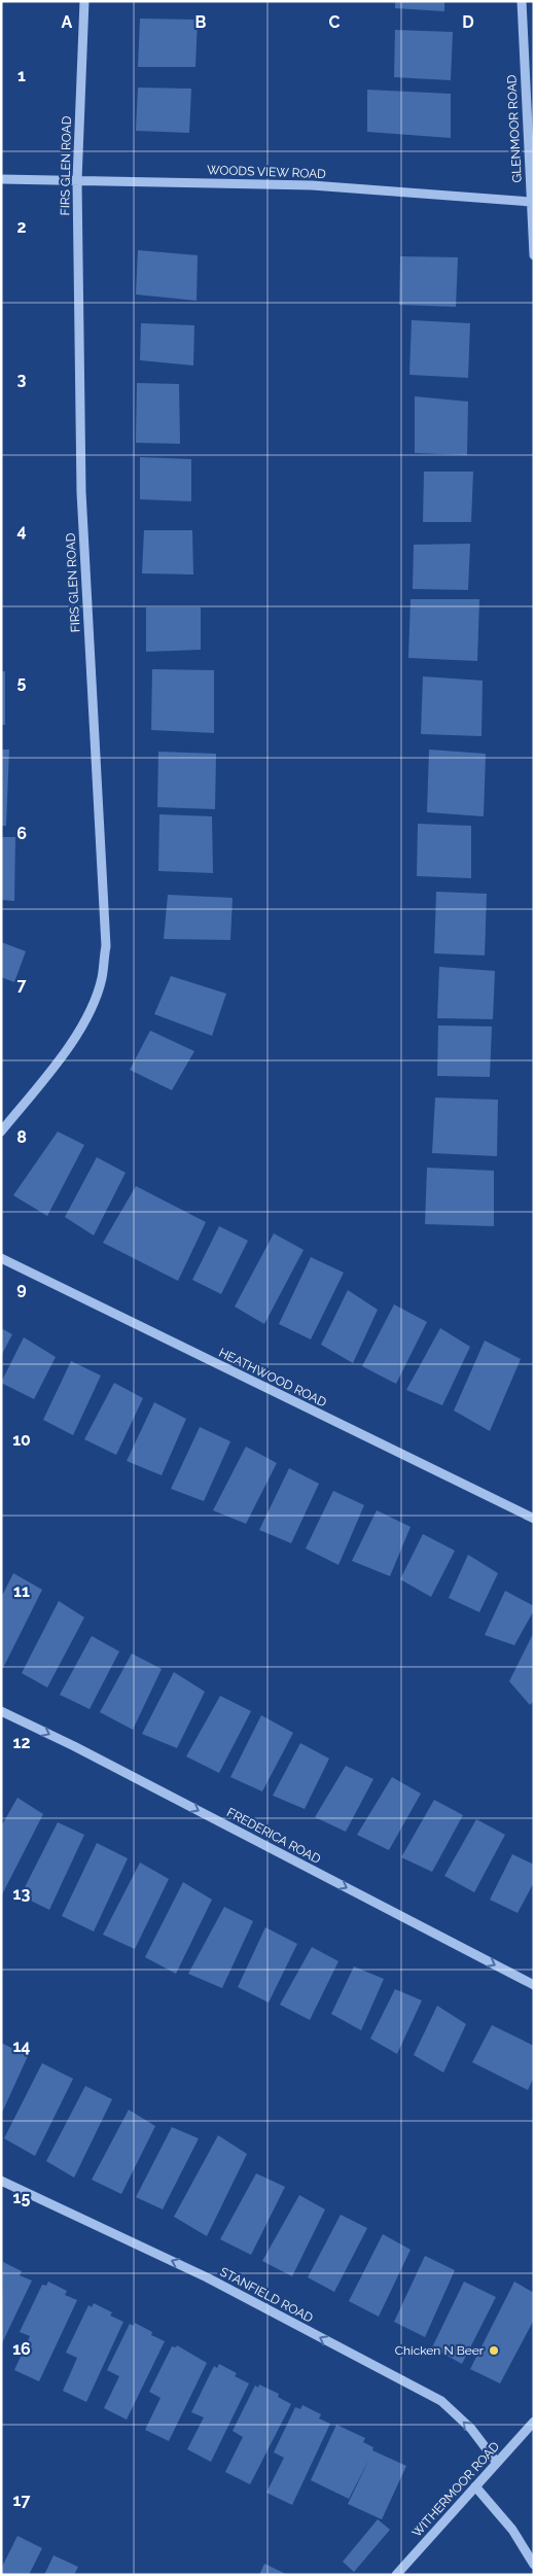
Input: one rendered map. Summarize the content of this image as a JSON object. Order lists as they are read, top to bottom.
{
  "streets": {
    "street": [
      "GLENMOOR ROAD",
      "FIRS GLEN ROAD",
      "WOODS VIEW ROAD",
      "HEATHWOOD ROAD",
      "FREDERICA ROAD",
      "STANFIELD ROAD",
      "WITHERMOOR ROAD"
    ]
  },
  "crossings": [
    ["GLENMOOR ROAD", "WOODS VIEW ROAD"],
    ["FIRS GLEN ROAD", "WOODS VIEW ROAD"],
    ["STANFIELD ROAD", "WITHERMOOR ROAD"]
  ],
  "one_way": ["FREDERICA ROAD", "STANFIELD ROAD"],
  "places": ["Chicken N Beer"],
  "grid": {
    "columns": [
      "A",
      "B",
      "C",
      "D"
    ],
    "rows": [
      "1",
      "2",
      "3",
      "4",
      "5",
      "6",
      "7",
      "8",
      "9",
      "10",
      "11",
      "12",
      "13",
      "14",
      "15",
      "16",
      "17"
    ]
  }
}
